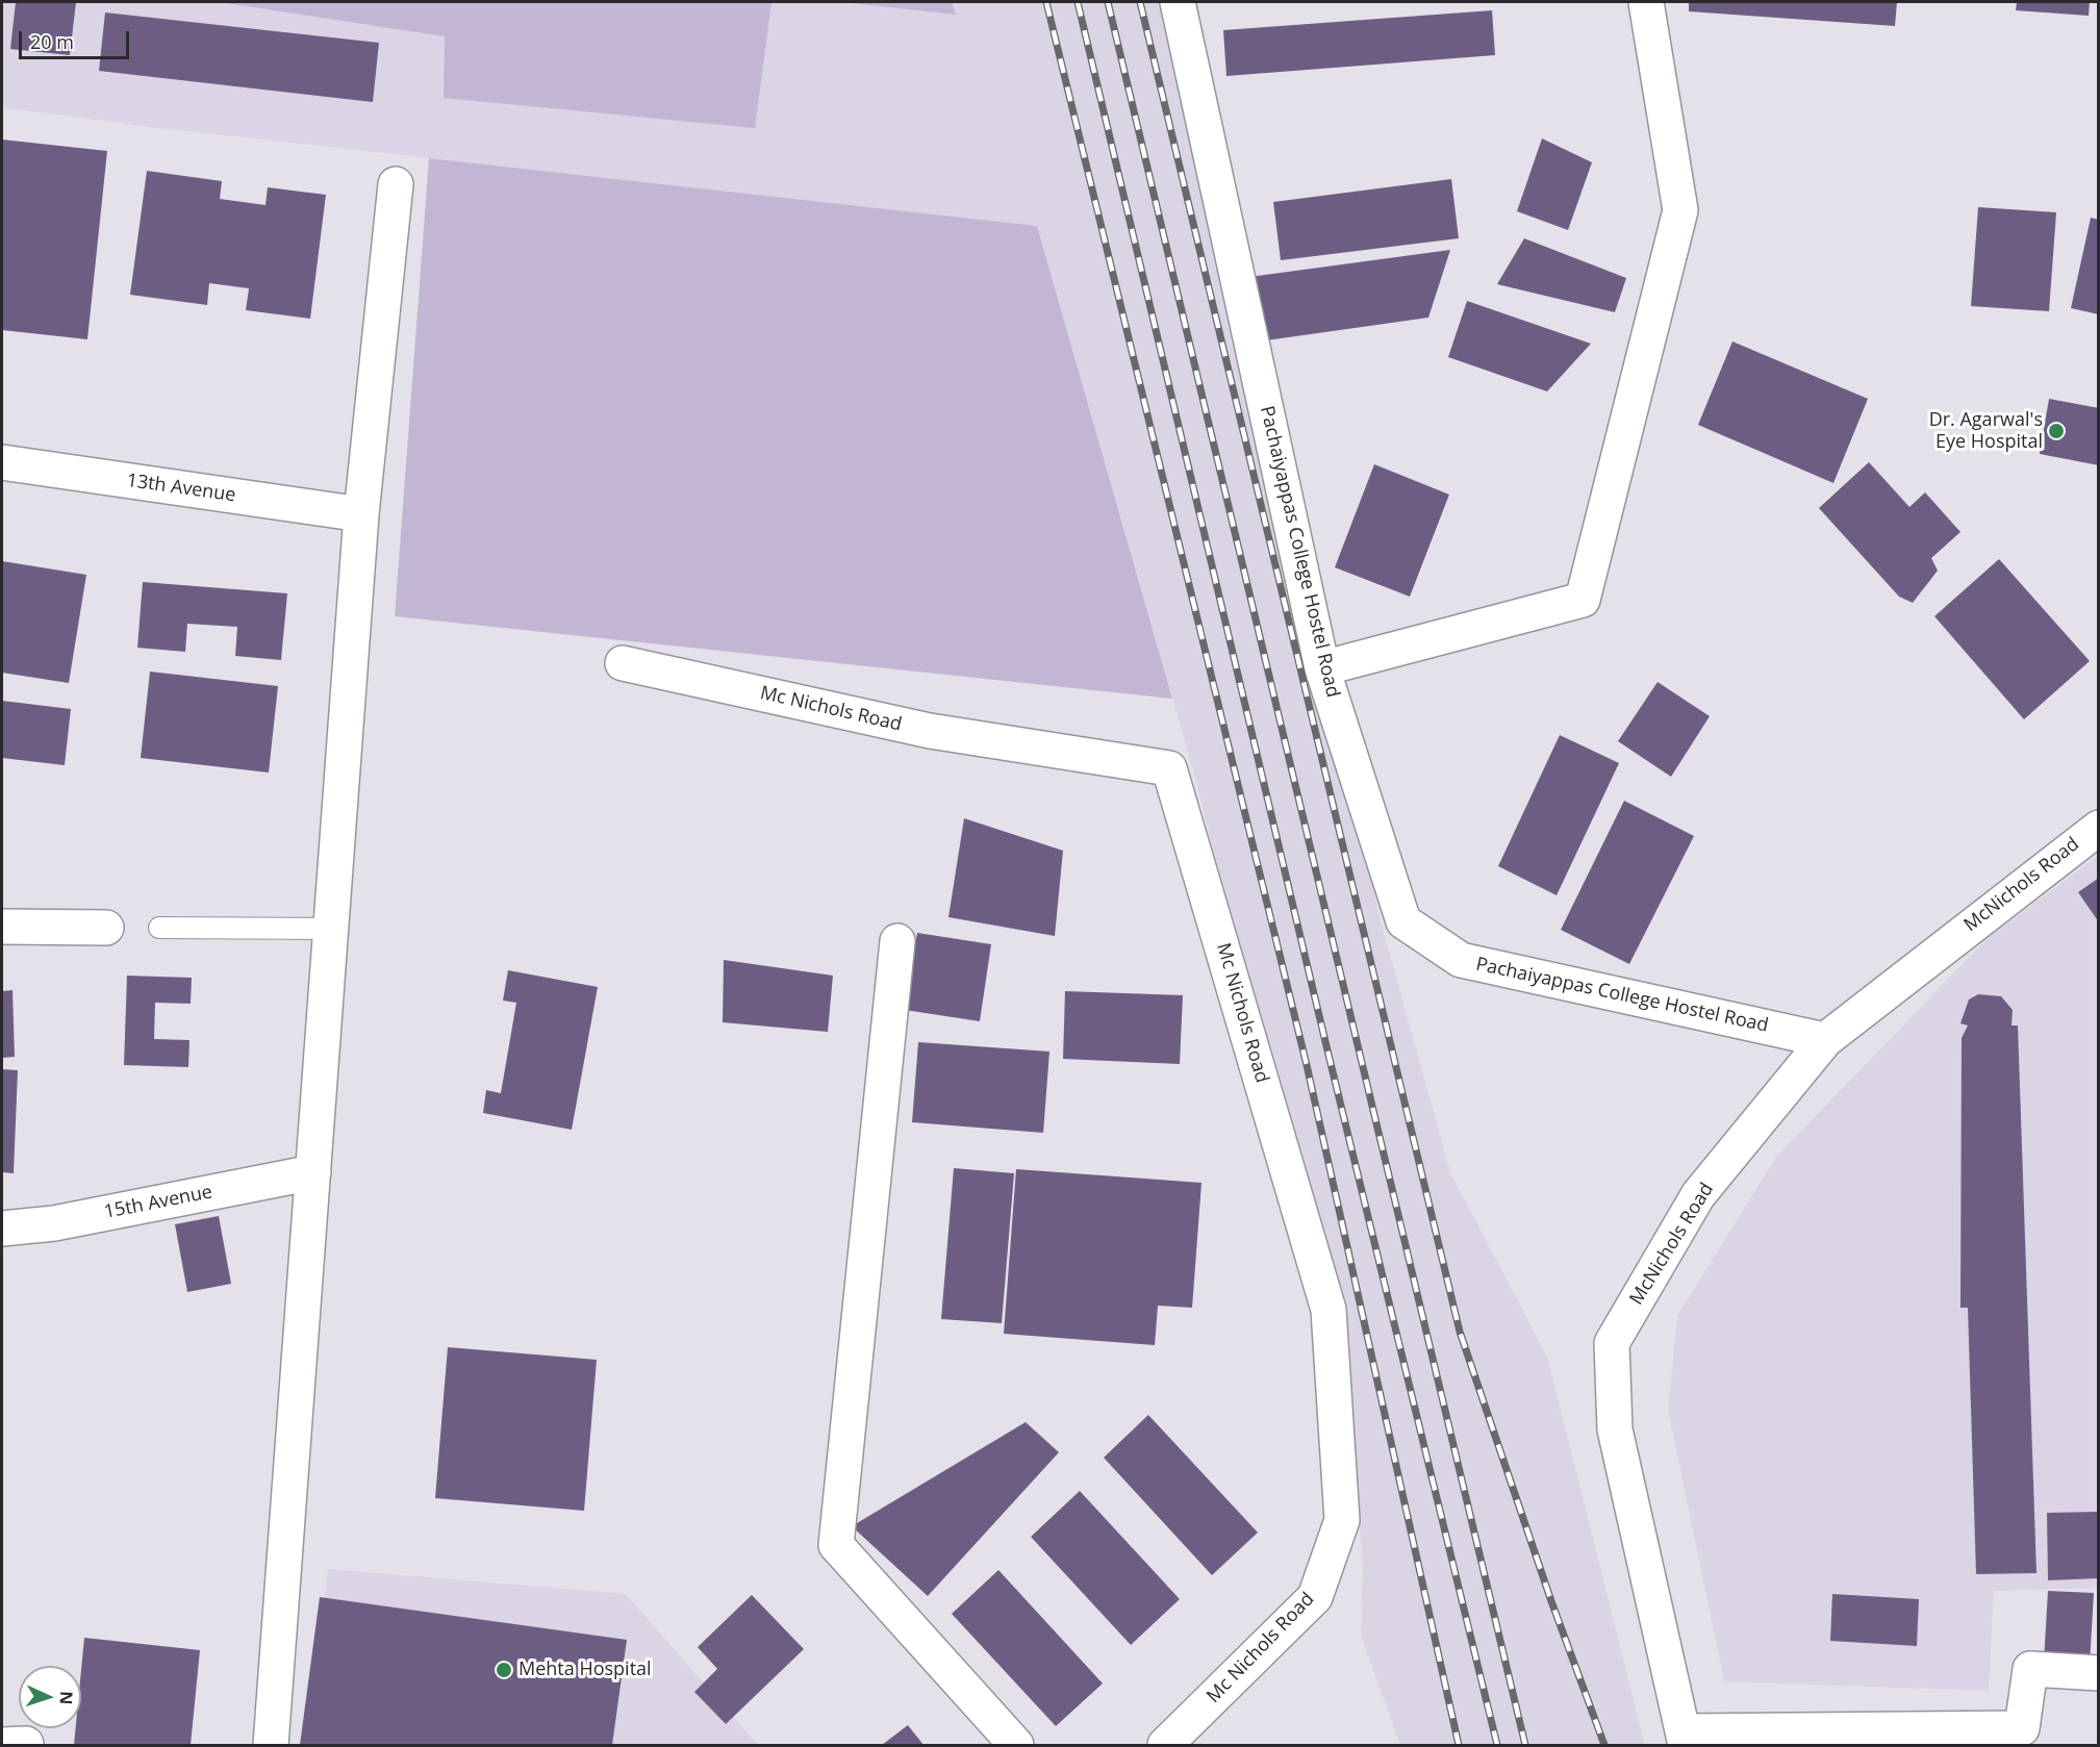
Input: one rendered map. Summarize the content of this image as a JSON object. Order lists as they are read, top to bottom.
{
  "streets": {
    "street": [
      "13th Avenue",
      "Pachaiyappas College Hostel Road",
      "Mc Nichols Road",
      "McNichols Road",
      "15th Avenue"
    ]
  },
  "crossings": [
    ["Pachaiyappas College Hostel Road", "McNichols Road"]
  ],
  "places": ["Dr. Agarwal's Eye Hospital", "Mehta Hospital"],
  "scale_bar": "20 m",
  "north": "right"
}
